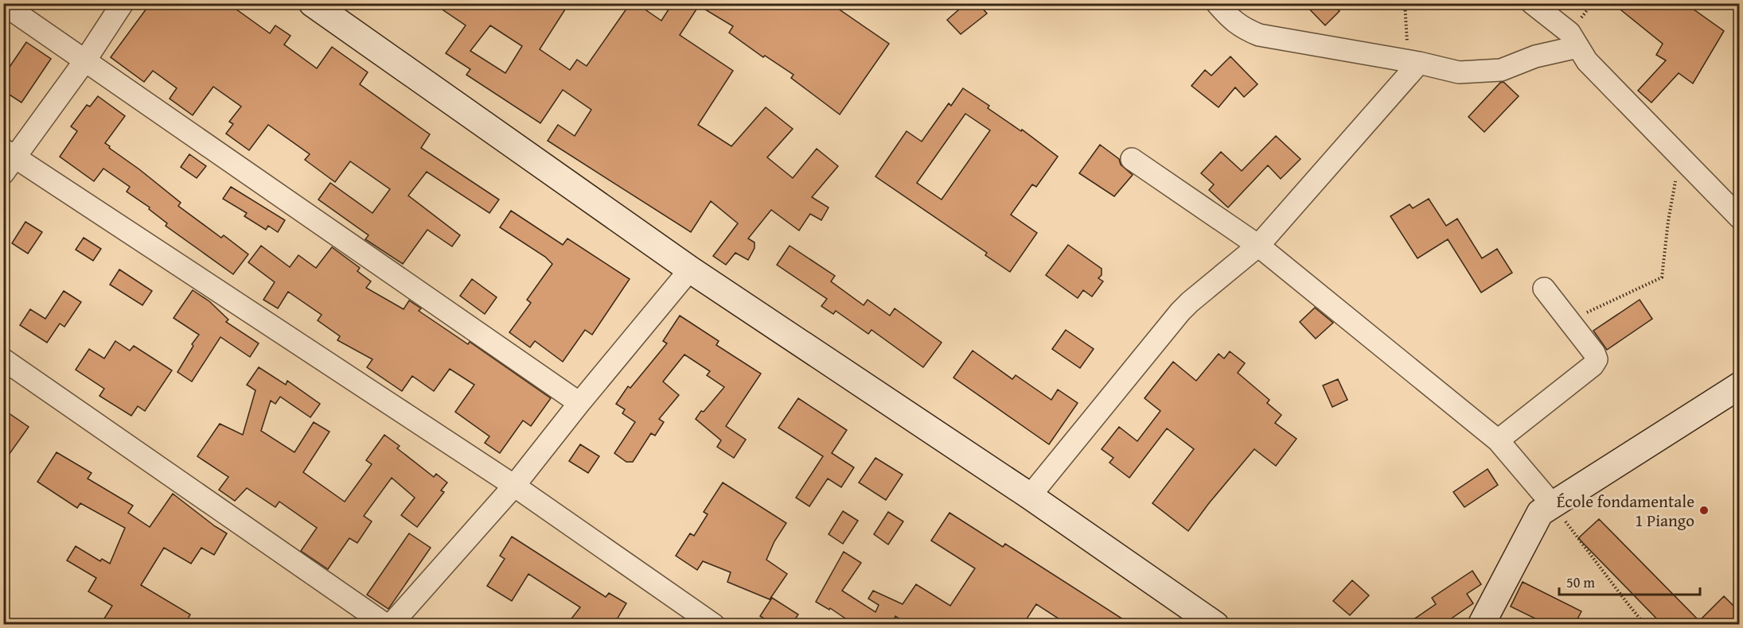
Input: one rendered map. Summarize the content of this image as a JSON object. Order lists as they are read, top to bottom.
{
  "places": ["École fondamentale 1 Piango"],
  "scale_bar": "50 m"
}
